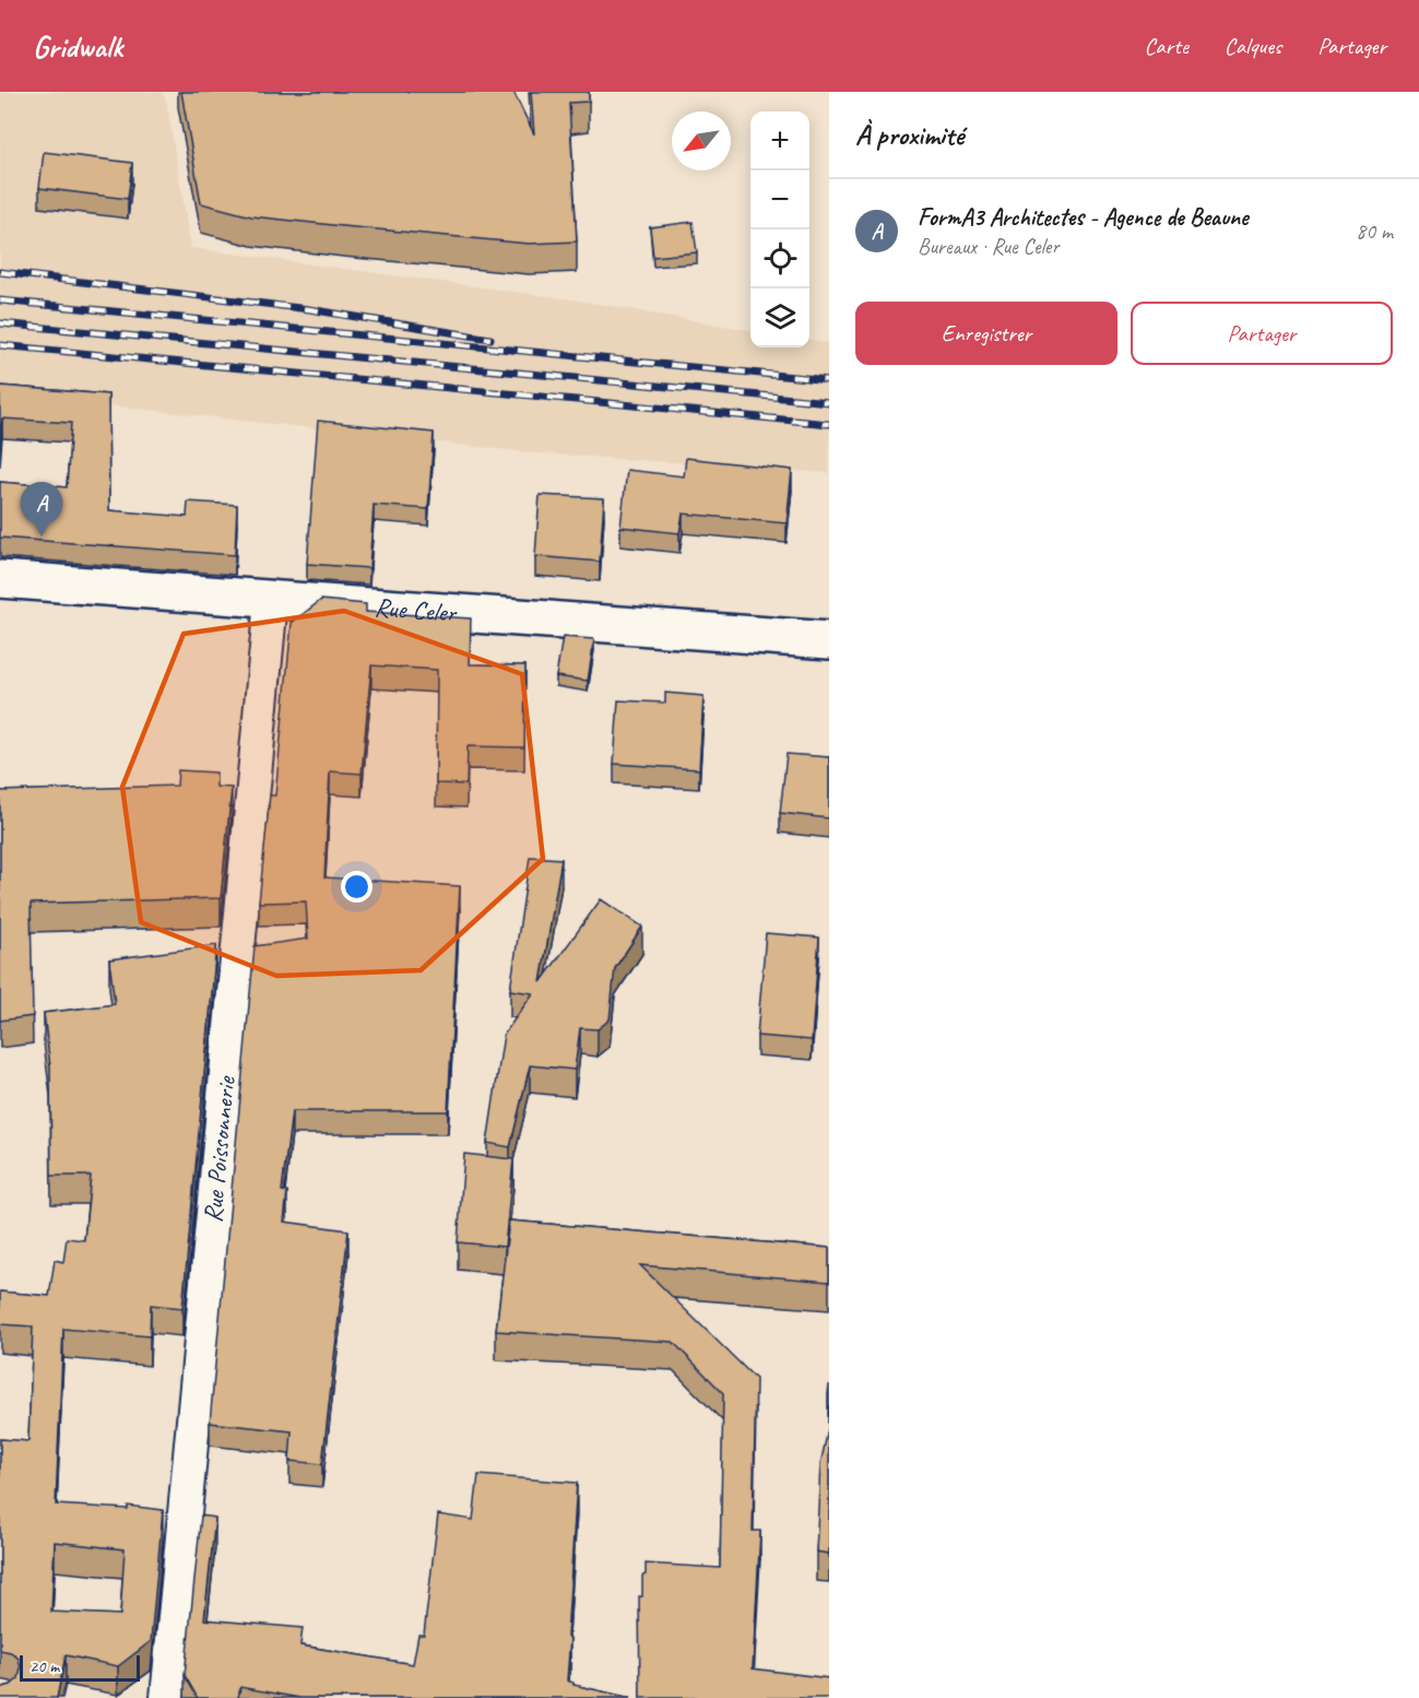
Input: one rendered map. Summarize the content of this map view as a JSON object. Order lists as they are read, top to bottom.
{
  "streets": {
    "street": ["Rue Celer", "Rue Poissonnerie"]
  },
  "crossings": [
    ["Rue Celer", "Rue Poissonnerie"]
  ],
  "scale_bar": "20 m",
  "north": "bottom left",
  "page": {
    "header": "Gridwalk",
    "nav": ["Carte", "Calques", "Partager"],
    "heading": "À proximité",
    "map_buttons": ["+", "−"],
    "list": [
      {
        "mark": "A",
        "name": "FormA3 Architectes - Agence de Beaune",
        "note": "Bureaux · Rue Celer",
        "value": "80 m"
      }
    ],
    "buttons": ["Enregistrer", "Partager"],
    "pins": "A",
    "scale": "20 m"
  }
}
